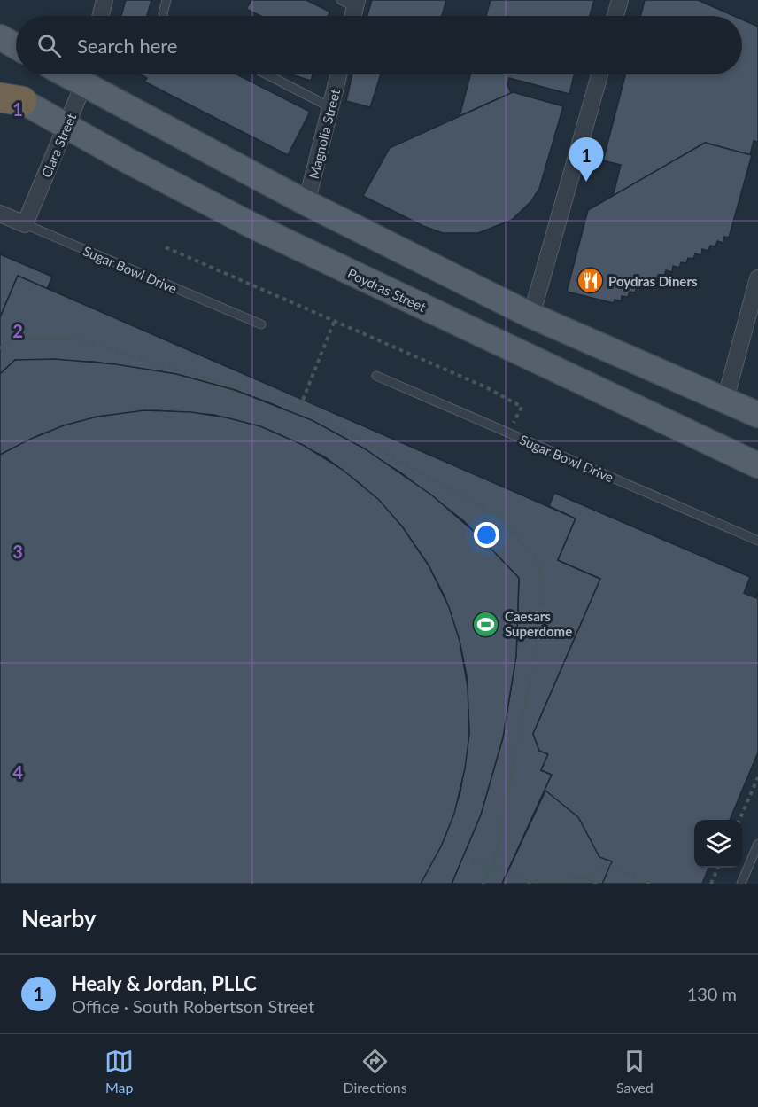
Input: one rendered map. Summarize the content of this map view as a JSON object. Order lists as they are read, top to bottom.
{
  "streets": {
    "main road": ["Poydras Street"],
    "street": ["Magnolia Street", "Clara Street", "Sugar Bowl Drive"]
  },
  "crossings": [
    ["Clara Street", "Sugar Bowl Drive"],
    ["Clara Street", "Poydras Street"]
  ],
  "places": {
    "restaurant": ["Poydras Diners"],
    "sports": ["Caesars Superdome"]
  },
  "page": {
    "search": "Search here",
    "pins": "1",
    "heading": "Nearby",
    "list": [
      {
        "mark": "1",
        "name": "Healy & Jordan, PLLC",
        "note": "Office · South Robertson Street",
        "value": "130 m"
      }
    ],
    "nav": ["Map", "Directions", "Saved"]
  },
  "grid": {
    "rows": [
      "1",
      "2",
      "3",
      "4"
    ]
  }
}
